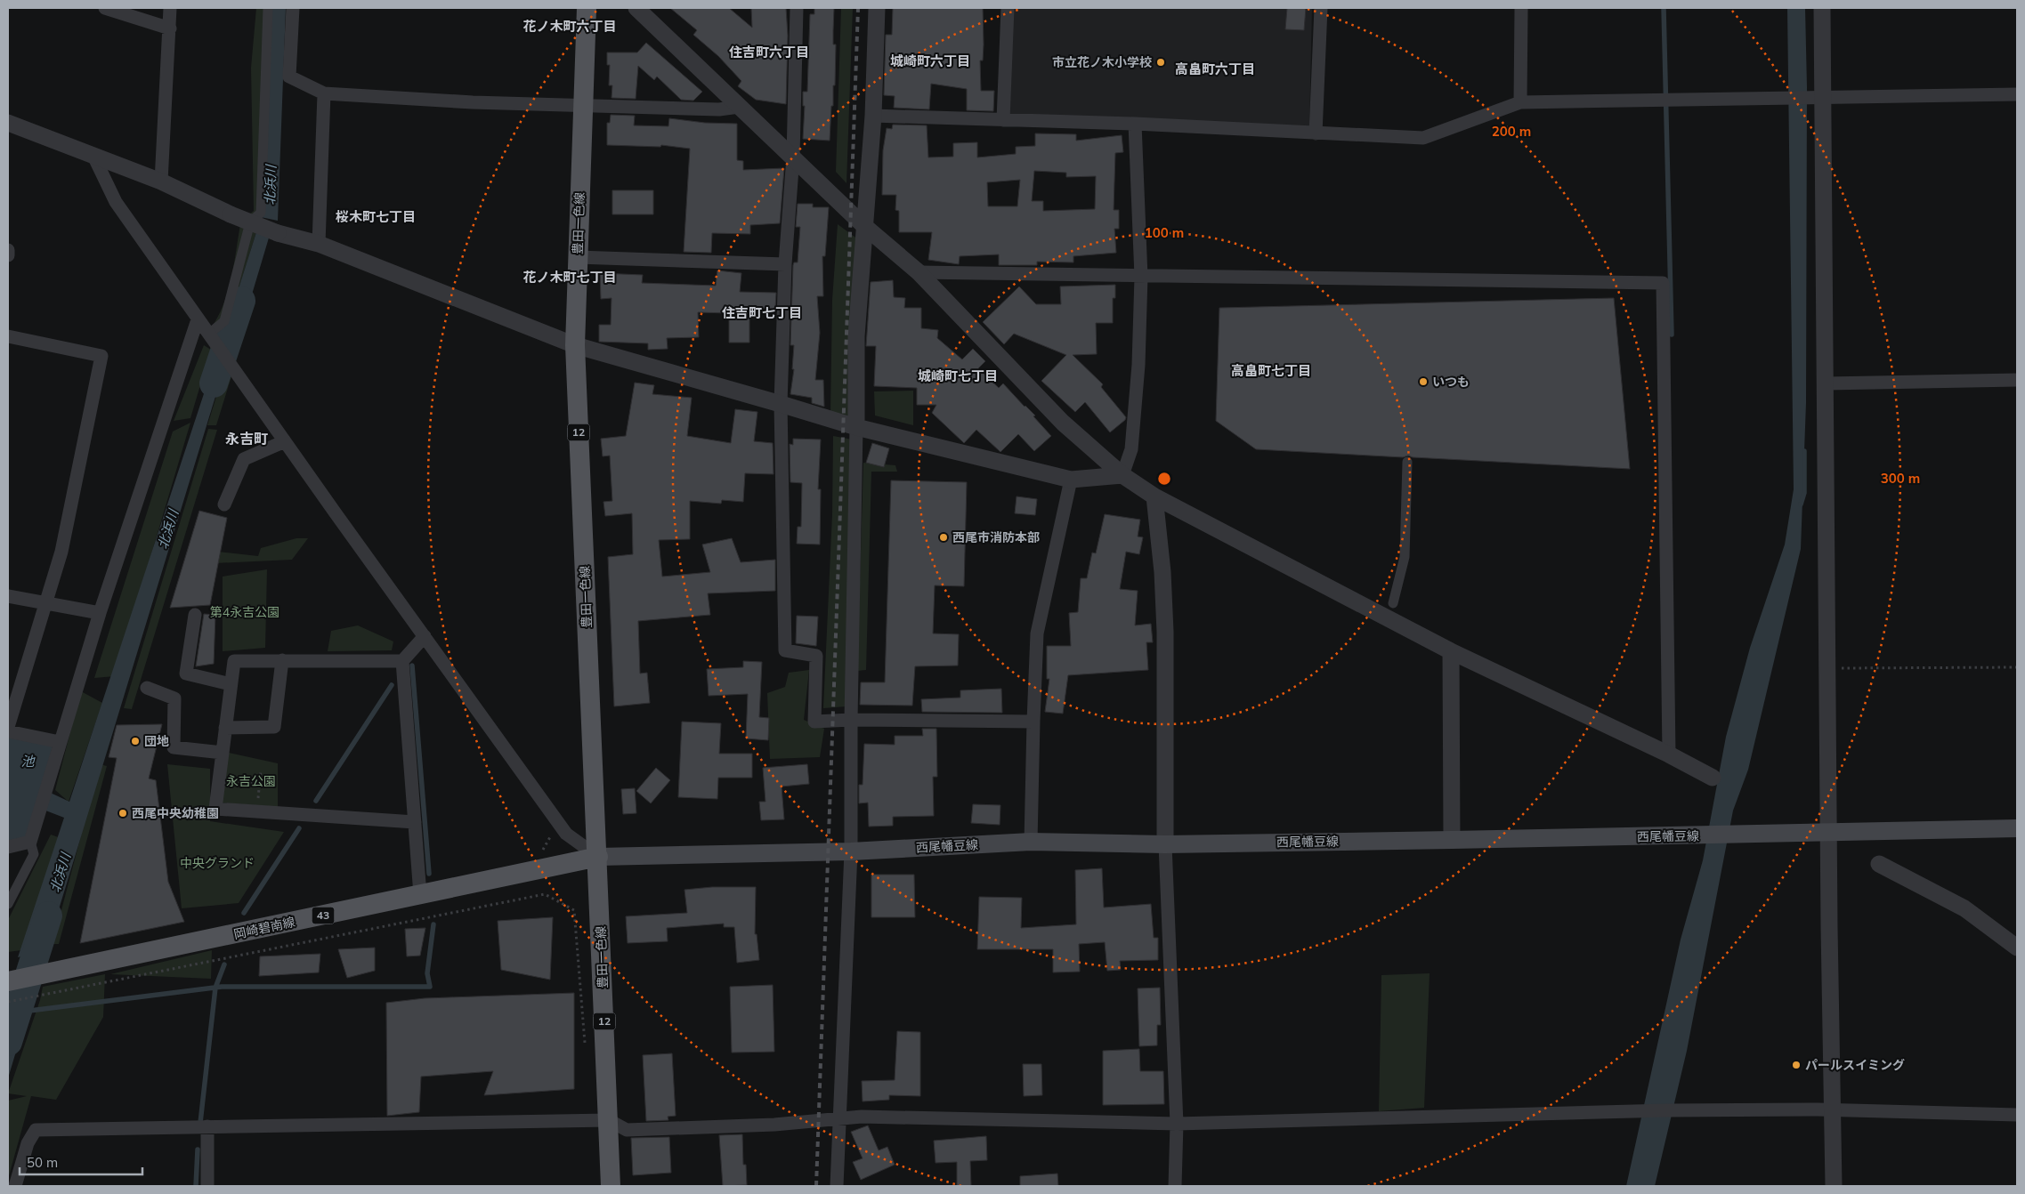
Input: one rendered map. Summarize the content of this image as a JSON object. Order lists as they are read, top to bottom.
{
  "streets": {
    "main road": [
      "豊田一色線",
      "12",
      "西尾幡豆線",
      "43",
      "岡崎碧南線"
    ]
  },
  "crossings": [
    ["豊田一色線", "西尾幡豆線"],
    ["豊田一色線", "岡崎碧南線"],
    ["西尾幡豆線", "岡崎碧南線"]
  ],
  "districts": [
    "花ノ木町六丁目",
    "住吉町六丁目",
    "城崎町六丁目",
    "高畠町六丁目",
    "桜木町七丁目",
    "花ノ木町七丁目",
    "住吉町七丁目",
    "高畠町七丁目",
    "城崎町七丁目",
    "永吉町"
  ],
  "water": ["北浜川", "池"],
  "parks": ["第4永吉公園", "永吉公園", "中央グランド"],
  "places": [
    "市立花ノ木小学校",
    "いつも",
    "西尾市消防本部",
    "団地",
    "西尾中央幼稚園",
    "パールスイミング"
  ],
  "scale_bar": "50 m",
  "rings": ["200 m", "100 m", "300 m"]
}
